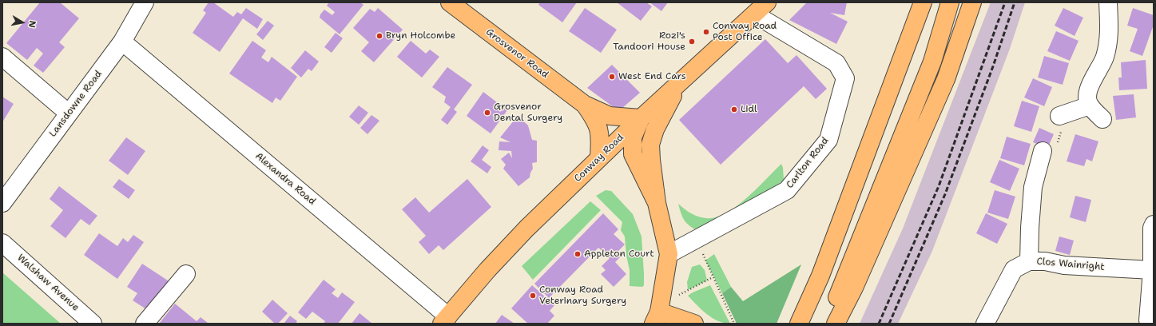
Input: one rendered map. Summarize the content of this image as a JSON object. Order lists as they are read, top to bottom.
{
  "streets": {
    "main road": ["Grosvenor Road", "Conway Road"],
    "street": [
      "Lansdowne Road",
      "Carlton Road",
      "Alexandra Road",
      "Clos Wainright",
      "Walshaw Avenue"
    ]
  },
  "crossings": [
    ["Grosvenor Road", "Conway Road"],
    ["Lansdowne Road", "Alexandra Road"],
    ["Conway Road", "Carlton Road"],
    ["Conway Road", "Alexandra Road"]
  ],
  "places": [
    "Conway Road Post Office",
    "Bryn Holcombe",
    "Rozi's Tandoori House",
    "West End Cars",
    "Lidl",
    "Grosvenor Dental Surgery",
    "Appleton Court",
    "Conway Road Veterinary Surgery"
  ],
  "north": "right"
}
